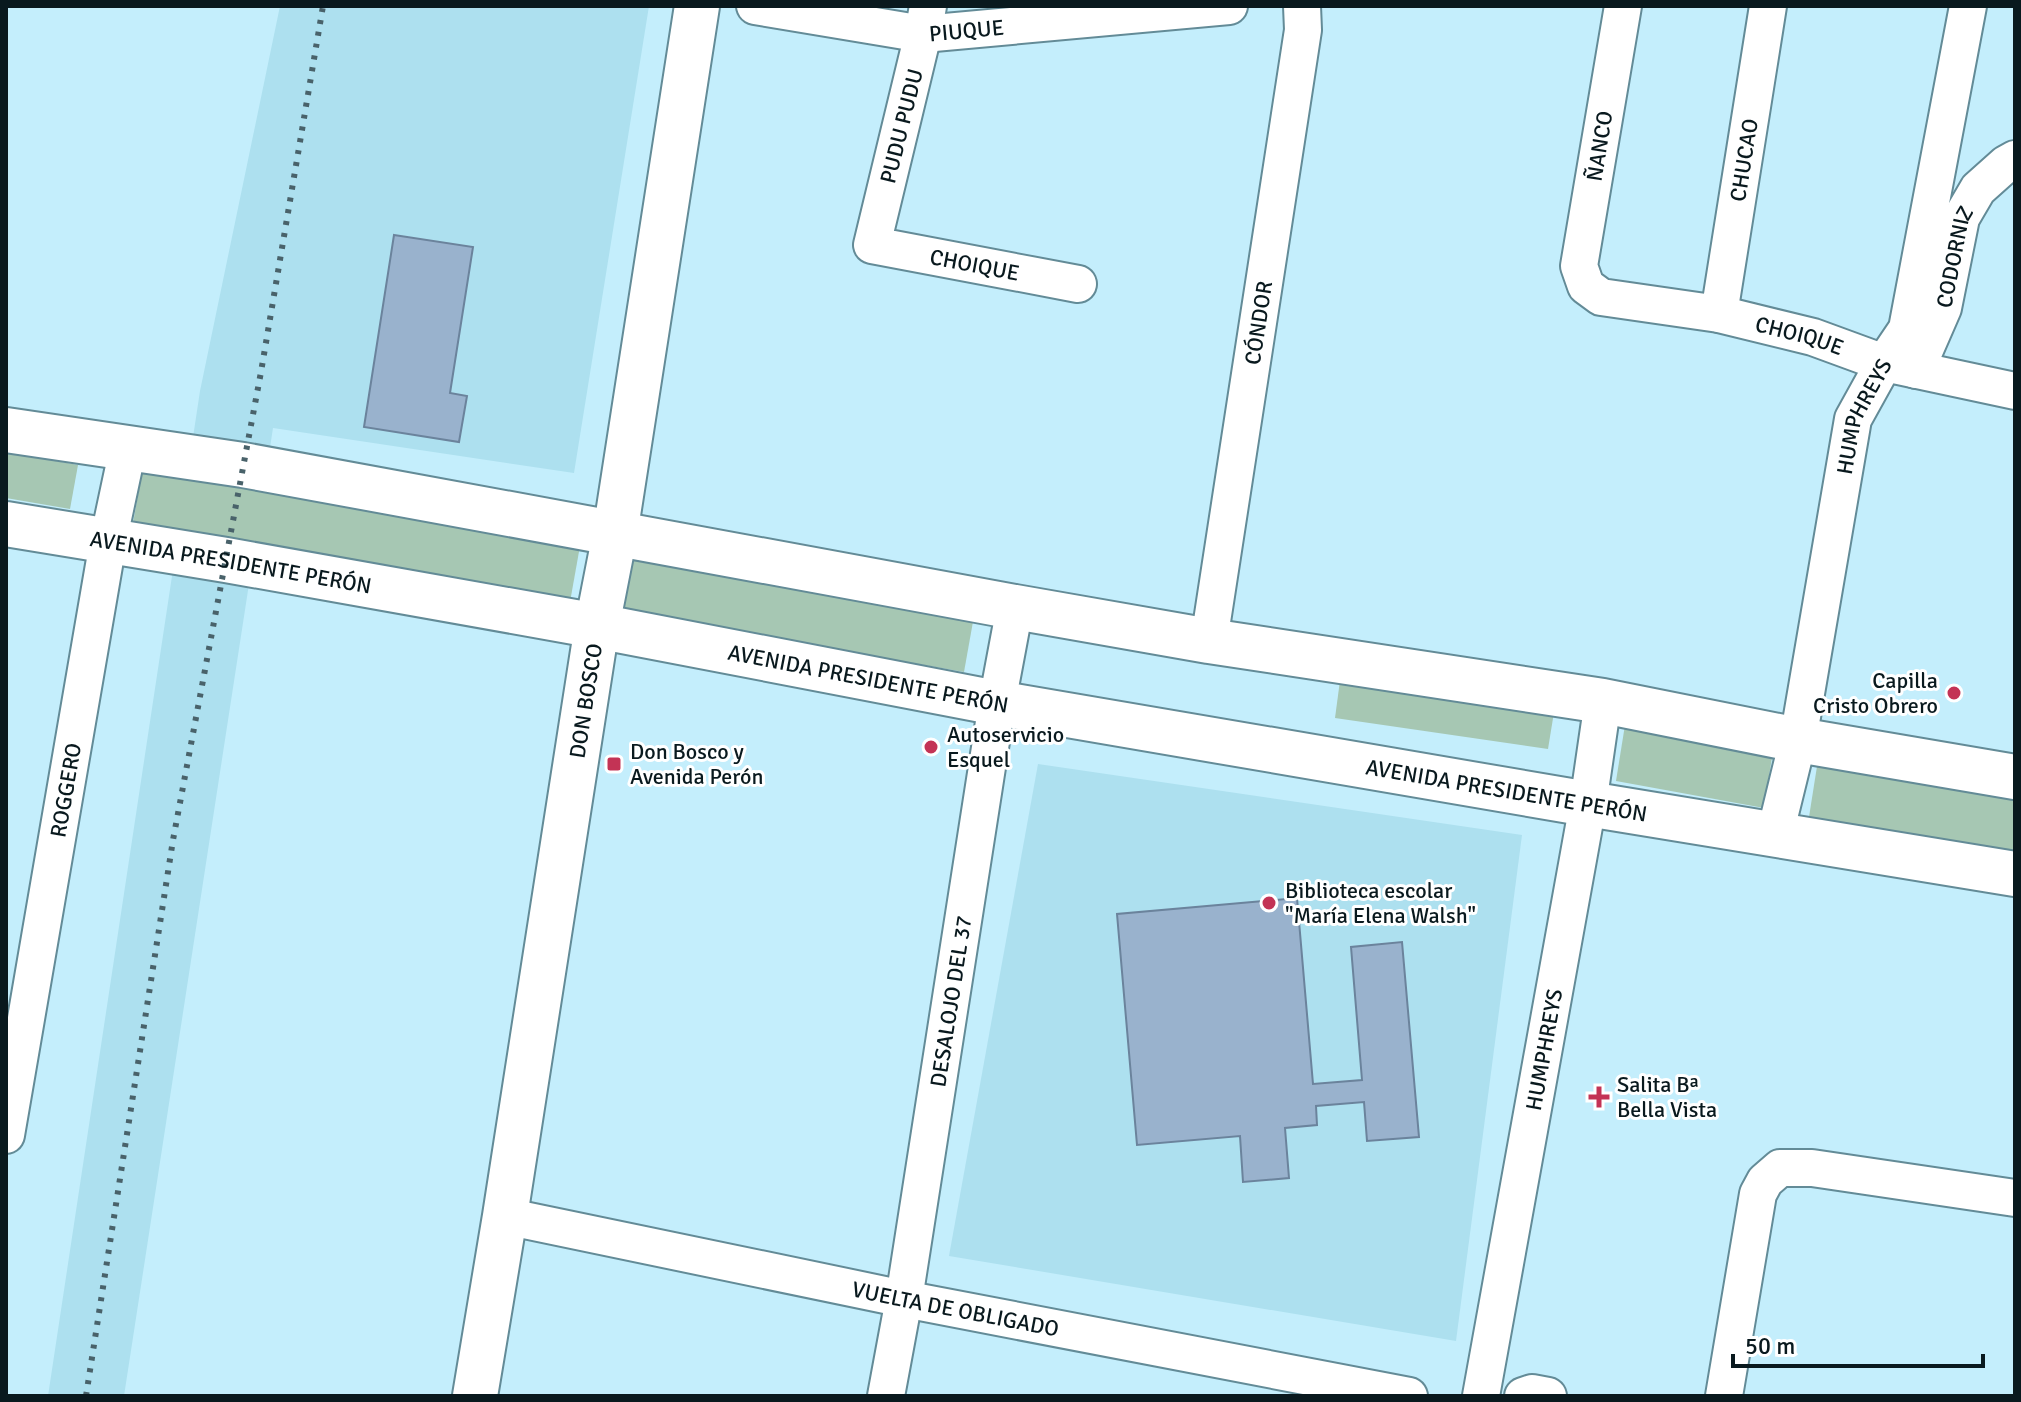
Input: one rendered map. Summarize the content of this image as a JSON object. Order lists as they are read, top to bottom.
{
  "streets": {
    "street": [
      "PIUQUE",
      "PUDU PUDU",
      "ÑANCO",
      "CHUCAO",
      "CODORNIZ",
      "CHOIQUE",
      "CÓNDOR",
      "HUMPHREYS",
      "AVENIDA PRESIDENTE PERÓN",
      "DON BOSCO",
      "ROGGERO",
      "DESALOJO DEL 37",
      "VUELTA DE OBLIGADO"
    ]
  },
  "crossings": [
    ["PIUQUE", "PUDU PUDU"],
    ["PUDU PUDU", "CHOIQUE"],
    ["ÑANCO", "CHOIQUE"],
    ["CHUCAO", "CHOIQUE"],
    ["CODORNIZ", "CHOIQUE"],
    ["CODORNIZ", "HUMPHREYS"],
    ["CHOIQUE", "HUMPHREYS"],
    ["HUMPHREYS", "AVENIDA PRESIDENTE PERÓN"],
    ["AVENIDA PRESIDENTE PERÓN", "DON BOSCO"],
    ["AVENIDA PRESIDENTE PERÓN", "ROGGERO"],
    ["AVENIDA PRESIDENTE PERÓN", "DESALOJO DEL 37"],
    ["DON BOSCO", "VUELTA DE OBLIGADO"],
    ["DESALOJO DEL 37", "VUELTA DE OBLIGADO"]
  ],
  "places": {
    "other": ["Capilla Cristo Obrero", "Autoservicio Esquel", "Biblioteca escolar \"María Elena Walsh\""],
    "transit": ["Don Bosco y Avenida Perón"],
    "health": ["Salita Bª Bella Vista"]
  },
  "scale_bar": "50 m"
}
